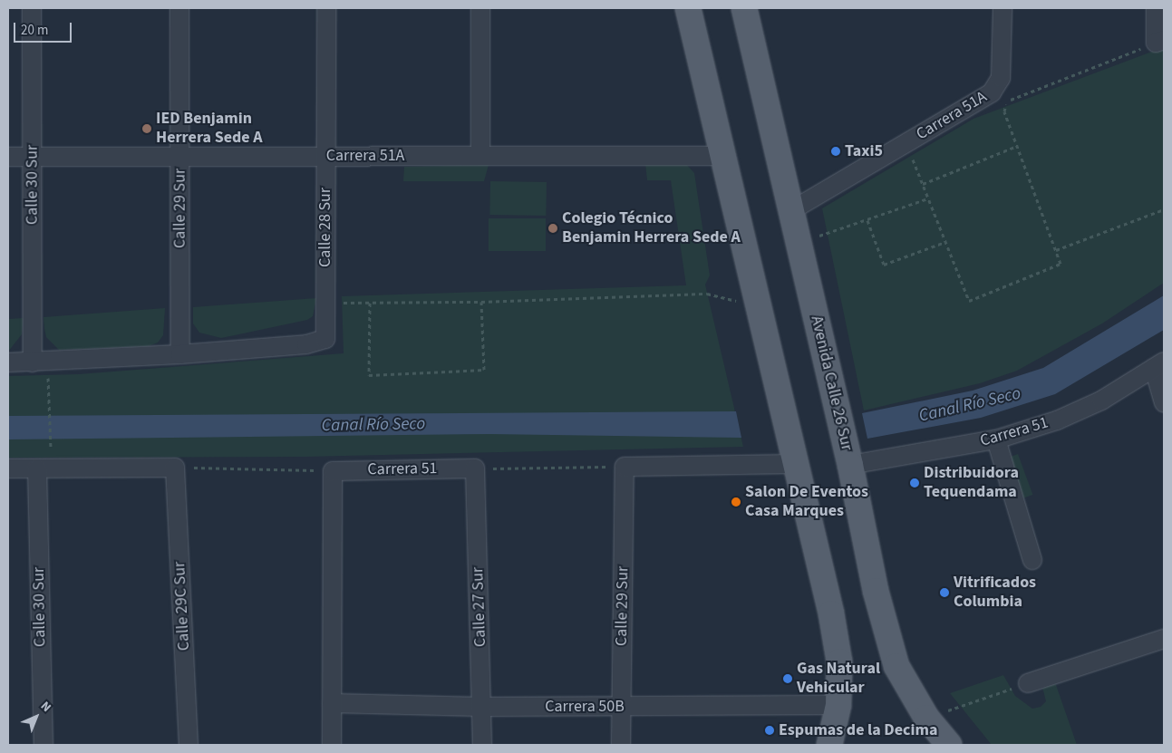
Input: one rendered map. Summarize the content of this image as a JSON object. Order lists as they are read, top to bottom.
{
  "streets": {
    "main road": ["Avenida Calle 26 Sur"],
    "street": [
      "Carrera 51A",
      "Calle 30 Sur",
      "Calle 29 Sur",
      "Calle 28 Sur",
      "Carrera 51",
      "Calle 29C Sur",
      "Calle 27 Sur",
      "Carrera 50B"
    ]
  },
  "crossings": [
    ["Carrera 51A", "Calle 30 Sur"],
    ["Carrera 51A", "Calle 29 Sur"],
    ["Carrera 51A", "Calle 28 Sur"],
    ["Carrera 51A", "Avenida Calle 26 Sur"],
    ["Calle 29 Sur", "Calle 28 Sur"],
    ["Calle 29 Sur", "Carrera 50B"],
    ["Avenida Calle 26 Sur", "Carrera 51"],
    ["Carrera 51", "Calle 27 Sur"],
    ["Calle 27 Sur", "Carrera 50B"]
  ],
  "water": ["Canal Río Seco"],
  "places": [
    "IED Benjamin Herrera Sede A",
    "Taxi5",
    "Colegio Técnico Benjamin Herrera Sede A",
    "Distribuidora Tequendama",
    "Salon De Eventos Casa Marques",
    "Vitrificados Columbia",
    "Gas Natural Vehicular",
    "Espumas de la Decima"
  ],
  "scale_bar": "20 m",
  "north": "top right"
}
